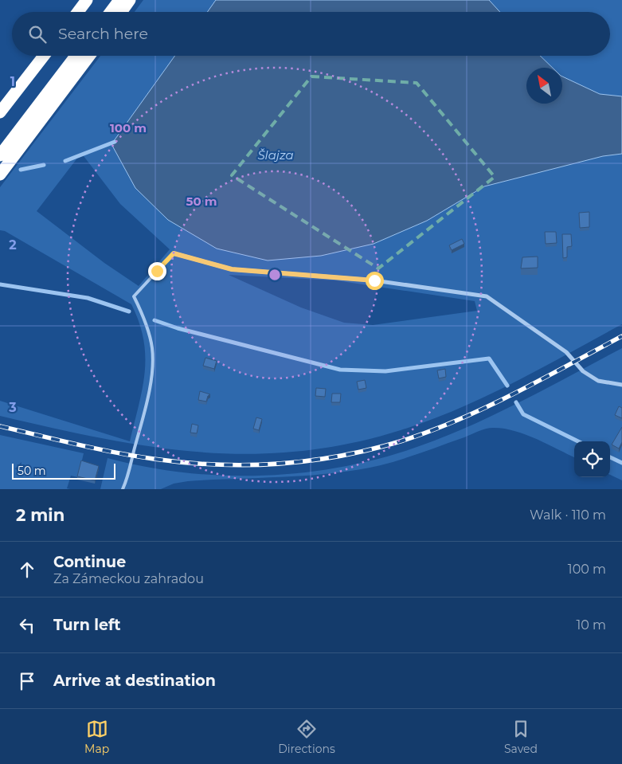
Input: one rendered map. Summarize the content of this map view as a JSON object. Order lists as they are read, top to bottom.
{
  "water": ["Šlajza"],
  "scale_bar": "50 m",
  "north": "top left",
  "page": {
    "search": "Search here",
    "scale": "50 m",
    "heading": ["2 min", "Walk · 110 m"],
    "list": [
      ["Continue", "Za Zámeckou zahradou", "100 m"],
      ["Turn left", "10 m"],
      "Arrive at destination"
    ],
    "nav": ["Map", "Directions", "Saved"]
  },
  "grid": {
    "rows": ["1", "2", "3"]
  },
  "rings": ["100 m", "50 m"]
}
